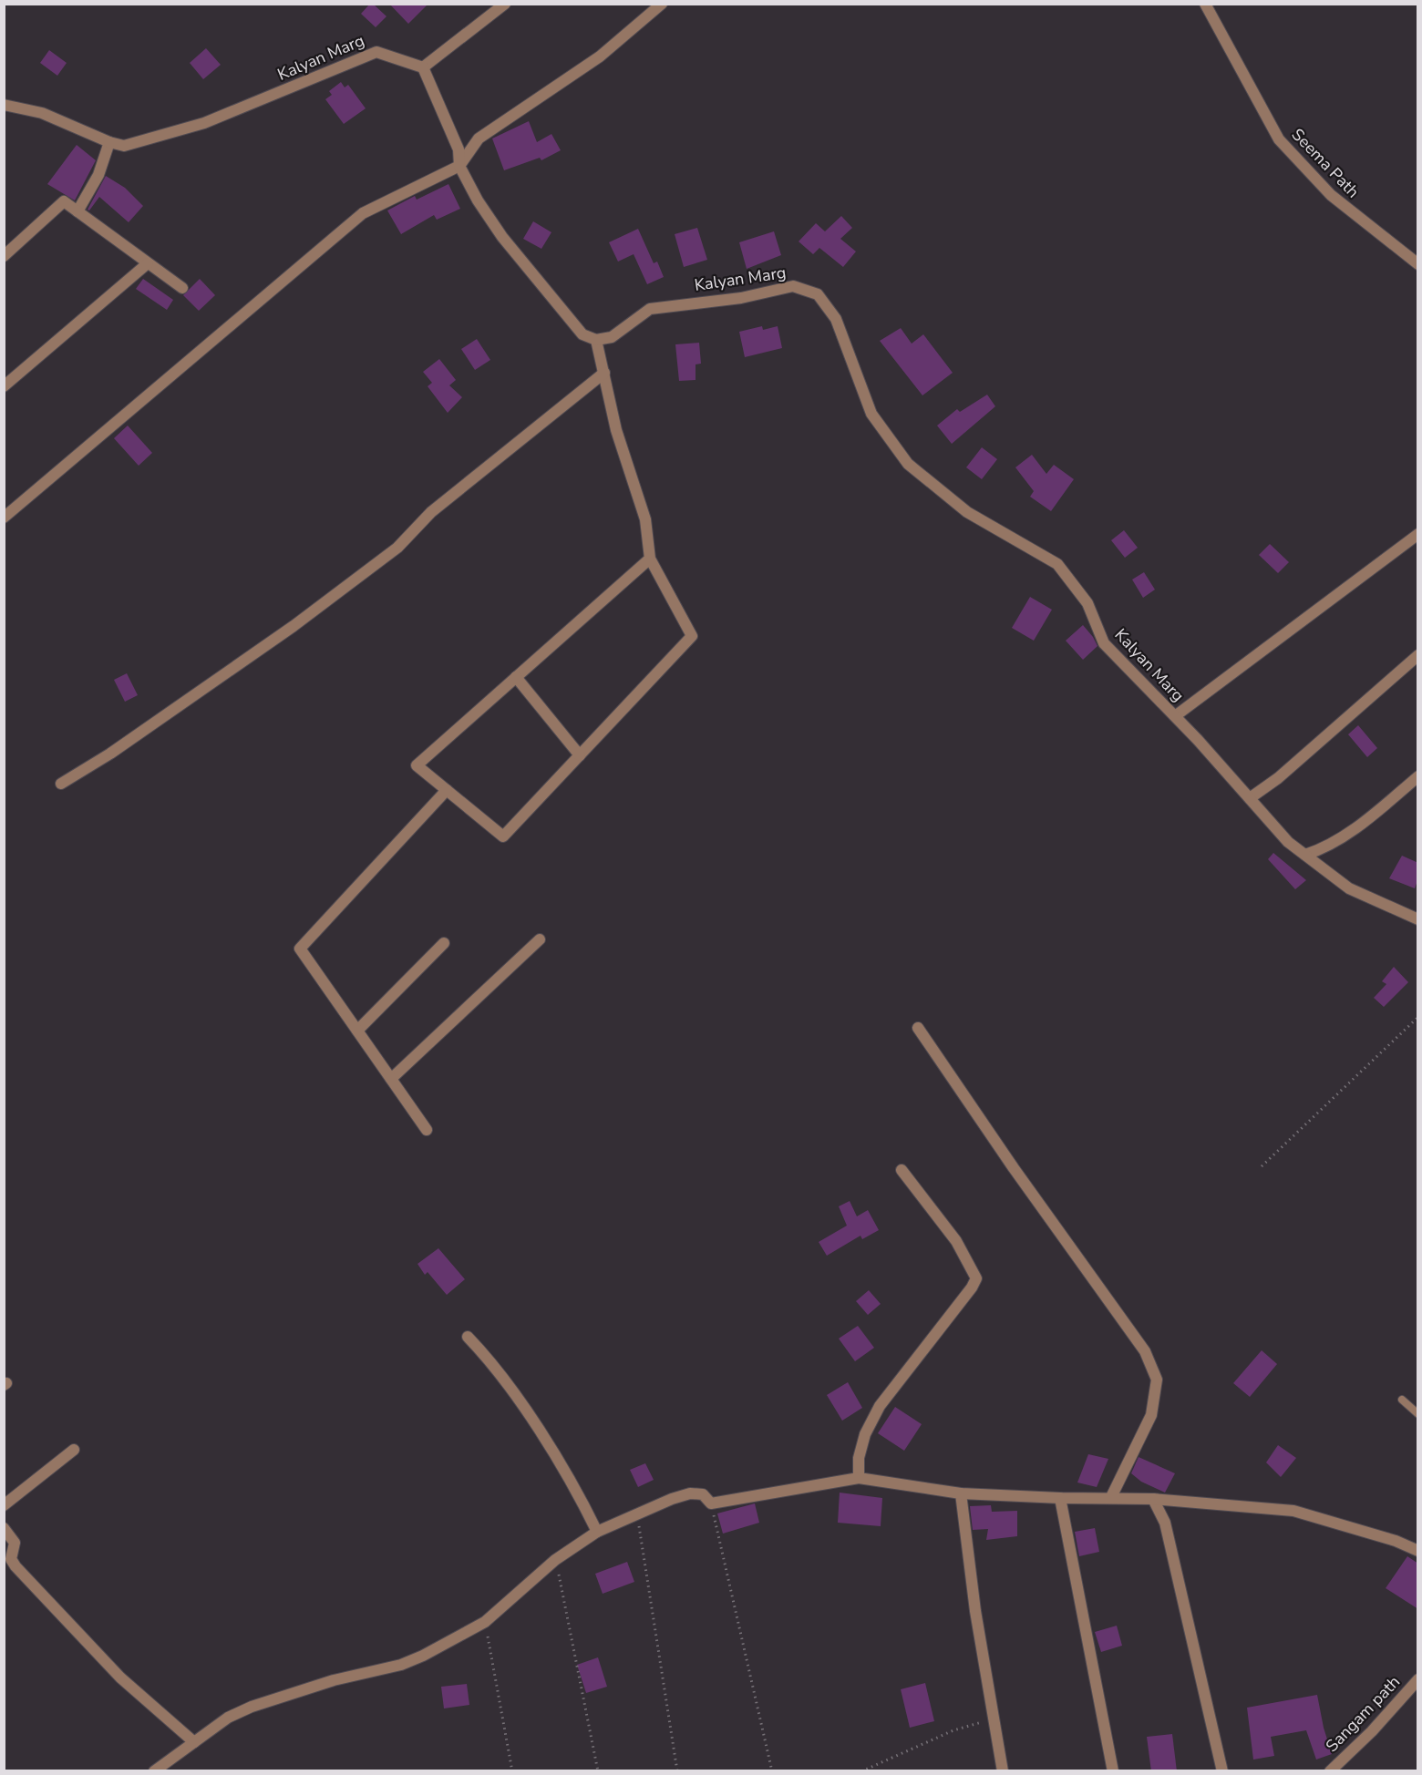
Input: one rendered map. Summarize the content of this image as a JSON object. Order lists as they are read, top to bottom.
{
  "streets": {
    "street": ["Kalyan Marg", "Seema Path", "Sangam path"]
  }
}
